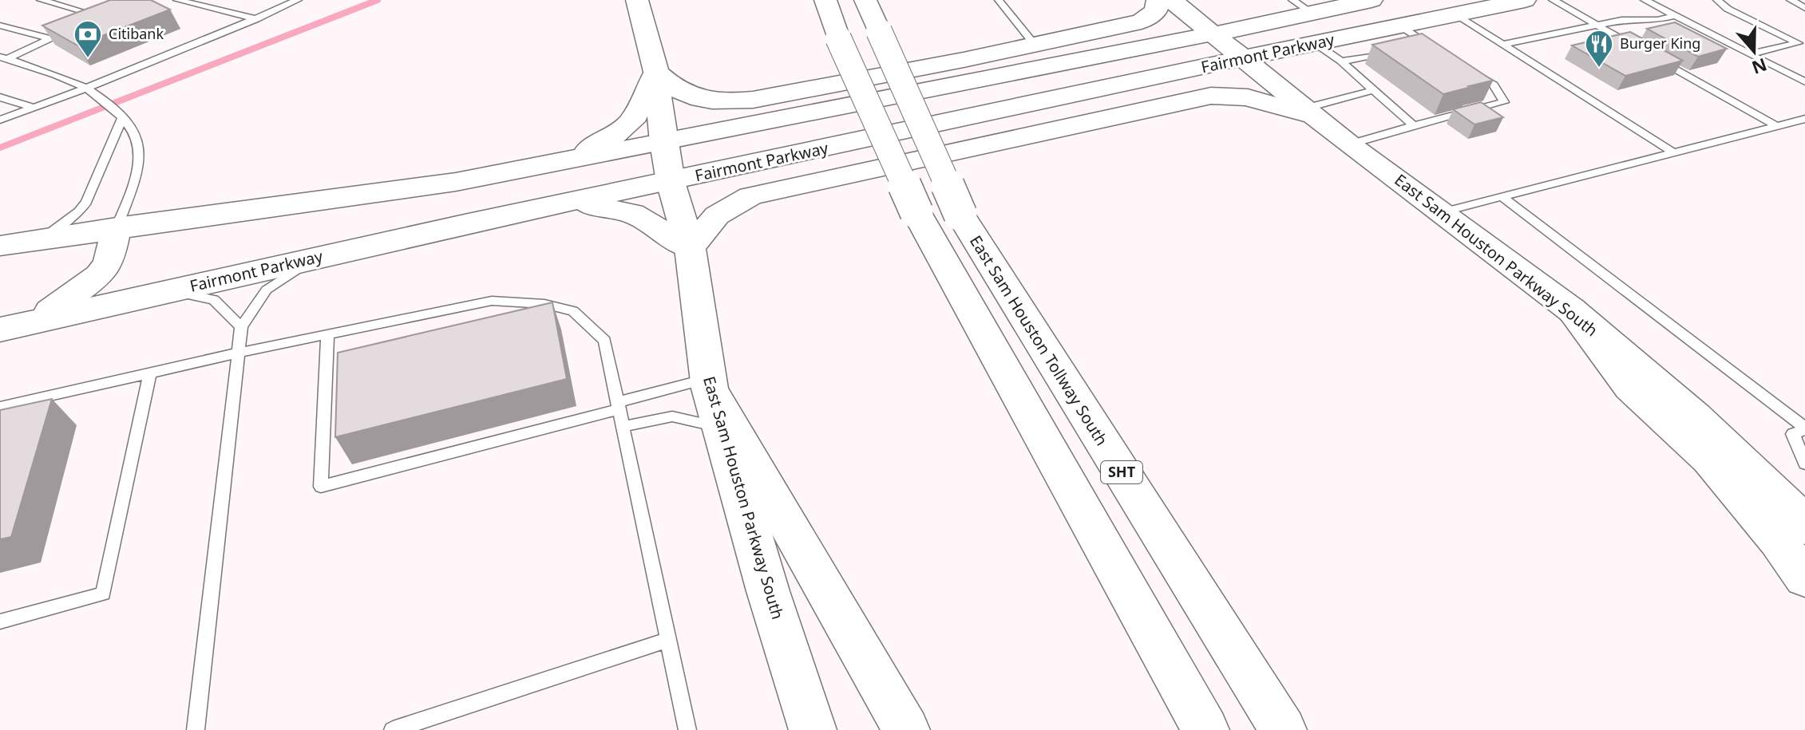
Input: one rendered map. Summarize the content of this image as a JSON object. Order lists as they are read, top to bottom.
{
  "streets": {
    "main road": [
      "Fairmont Parkway",
      "East Sam Houston Parkway South",
      "East Sam Houston Tollway South",
      "SHT"
    ]
  },
  "crossings": [
    ["Fairmont Parkway", "East Sam Houston Parkway South"]
  ],
  "places": {
    "bank": ["Citibank"],
    "restaurant": ["Burger King"]
  },
  "north": "bottom"
}
